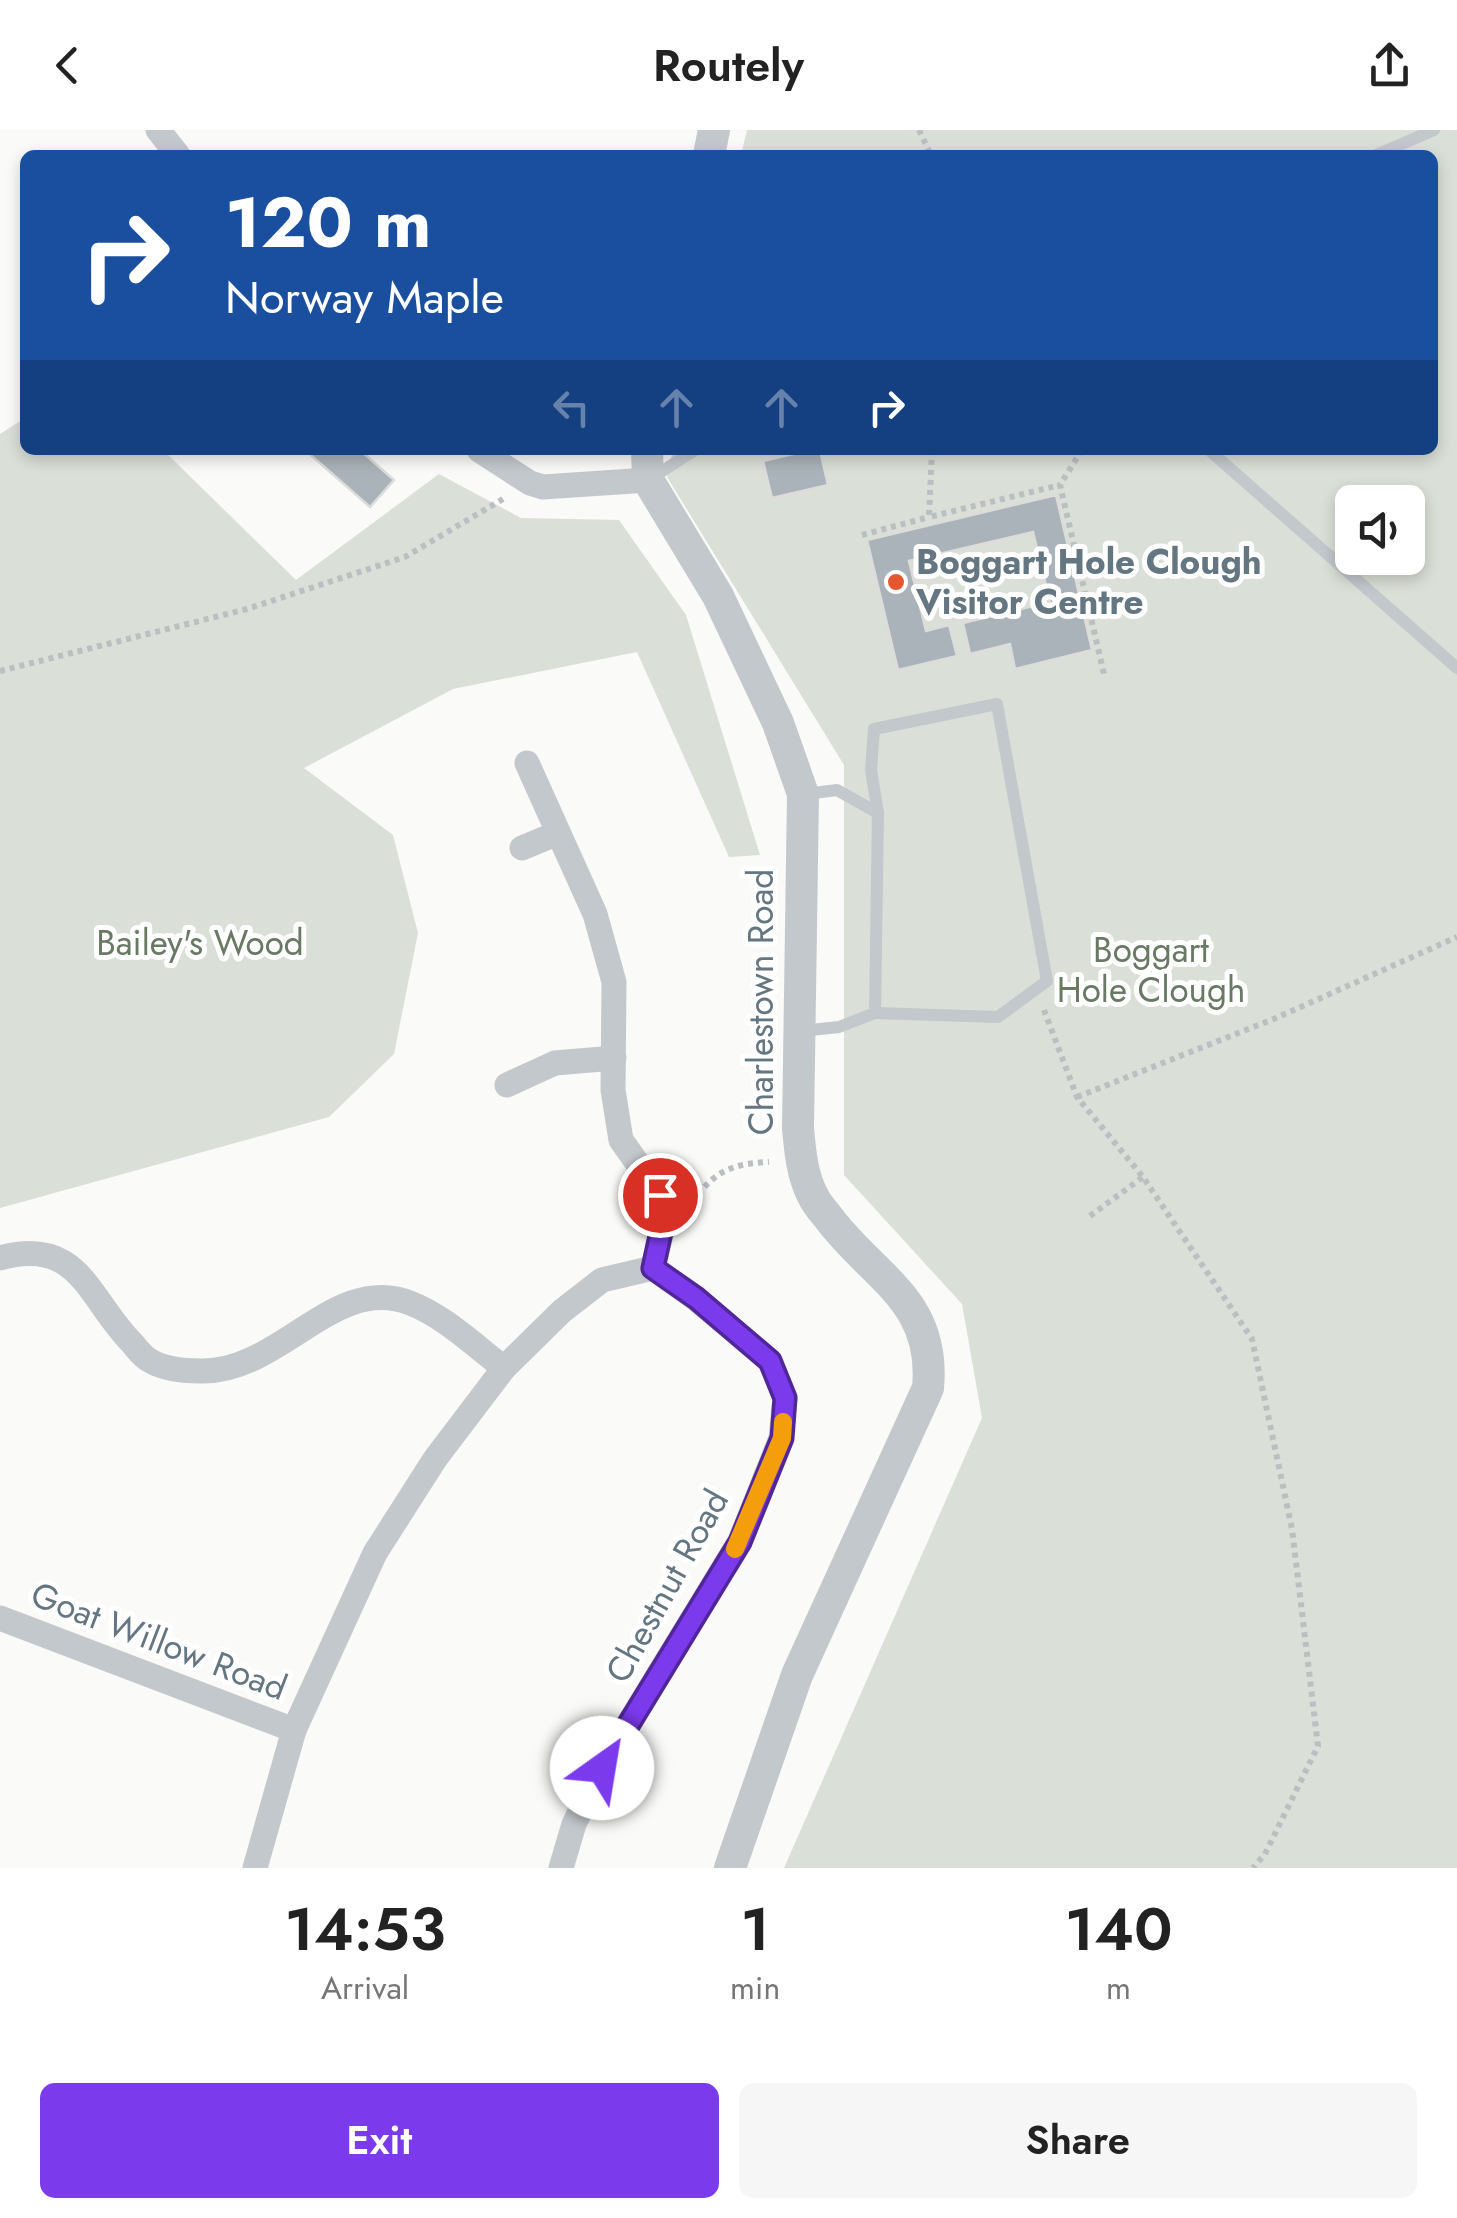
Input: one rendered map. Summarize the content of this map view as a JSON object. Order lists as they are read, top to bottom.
{
  "streets": {
    "street": ["Charlestown Road", "Chestnut Road", "Goat Willow Road"]
  },
  "parks": ["Bailey's Wood", "Boggart Hole Clough"],
  "places": ["Boggart Hole Clough Visitor Centre"],
  "page": {
    "header": "Routely",
    "turn": ["120 m", "Norway Maple"],
    "eta": [
      "14:53",
      "Arrival",
      "1",
      "min",
      "140",
      "m"
    ],
    "buttons": ["Exit", "Share"]
  }
}
